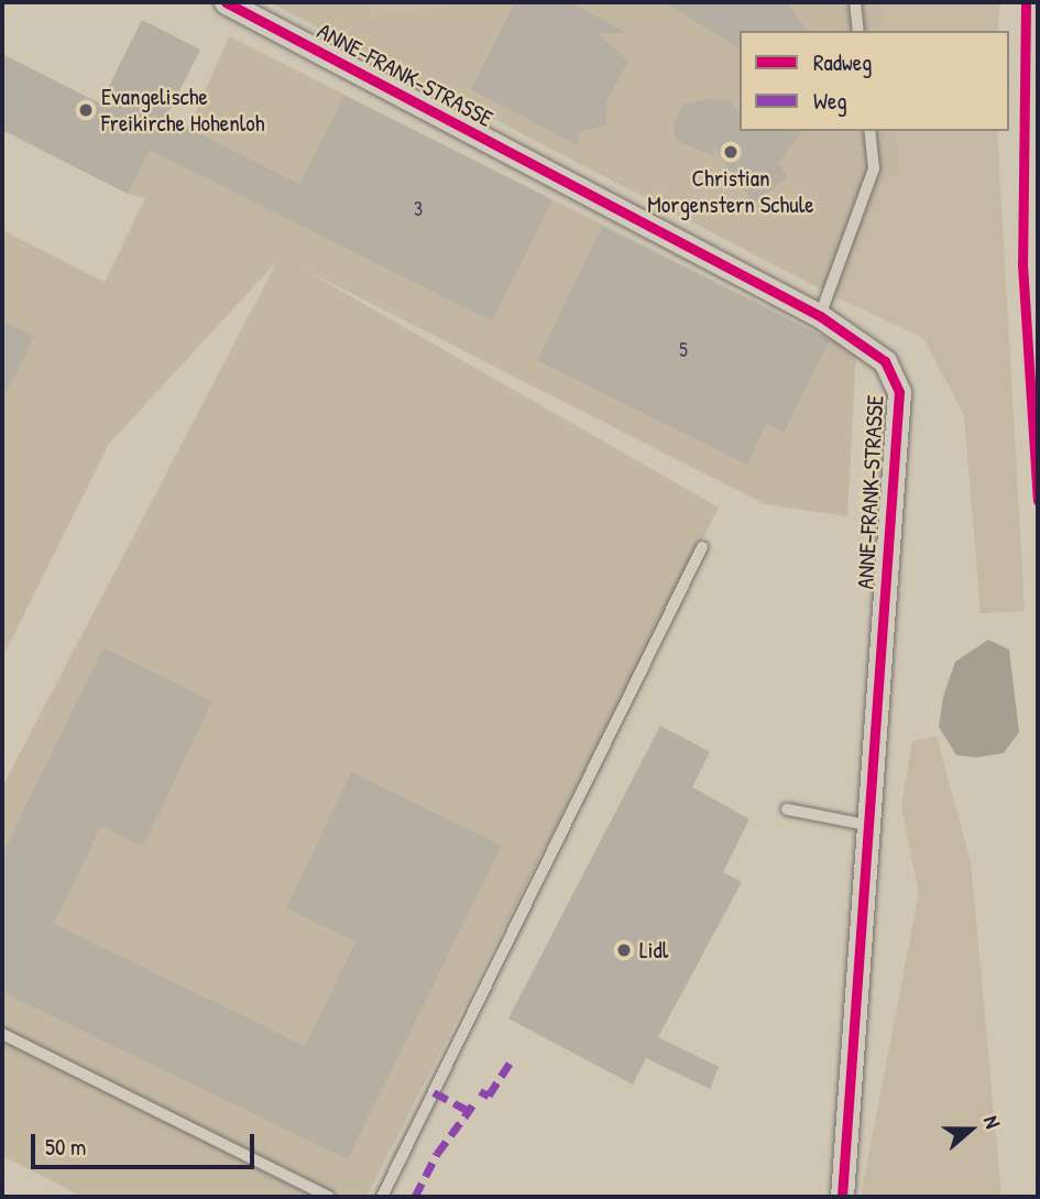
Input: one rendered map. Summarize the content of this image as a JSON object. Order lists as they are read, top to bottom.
{
  "streets": {
    "street": ["ANNE-FRANK-STRASSE"]
  },
  "places": ["Evangelische Freikirche Hohenloh", "Christian Morgenstern Schule", "Lidl"],
  "house_numbers": ["3", "5"],
  "legend": ["Radweg", "Weg"],
  "scale_bar": "50 m",
  "north": "right"
}
